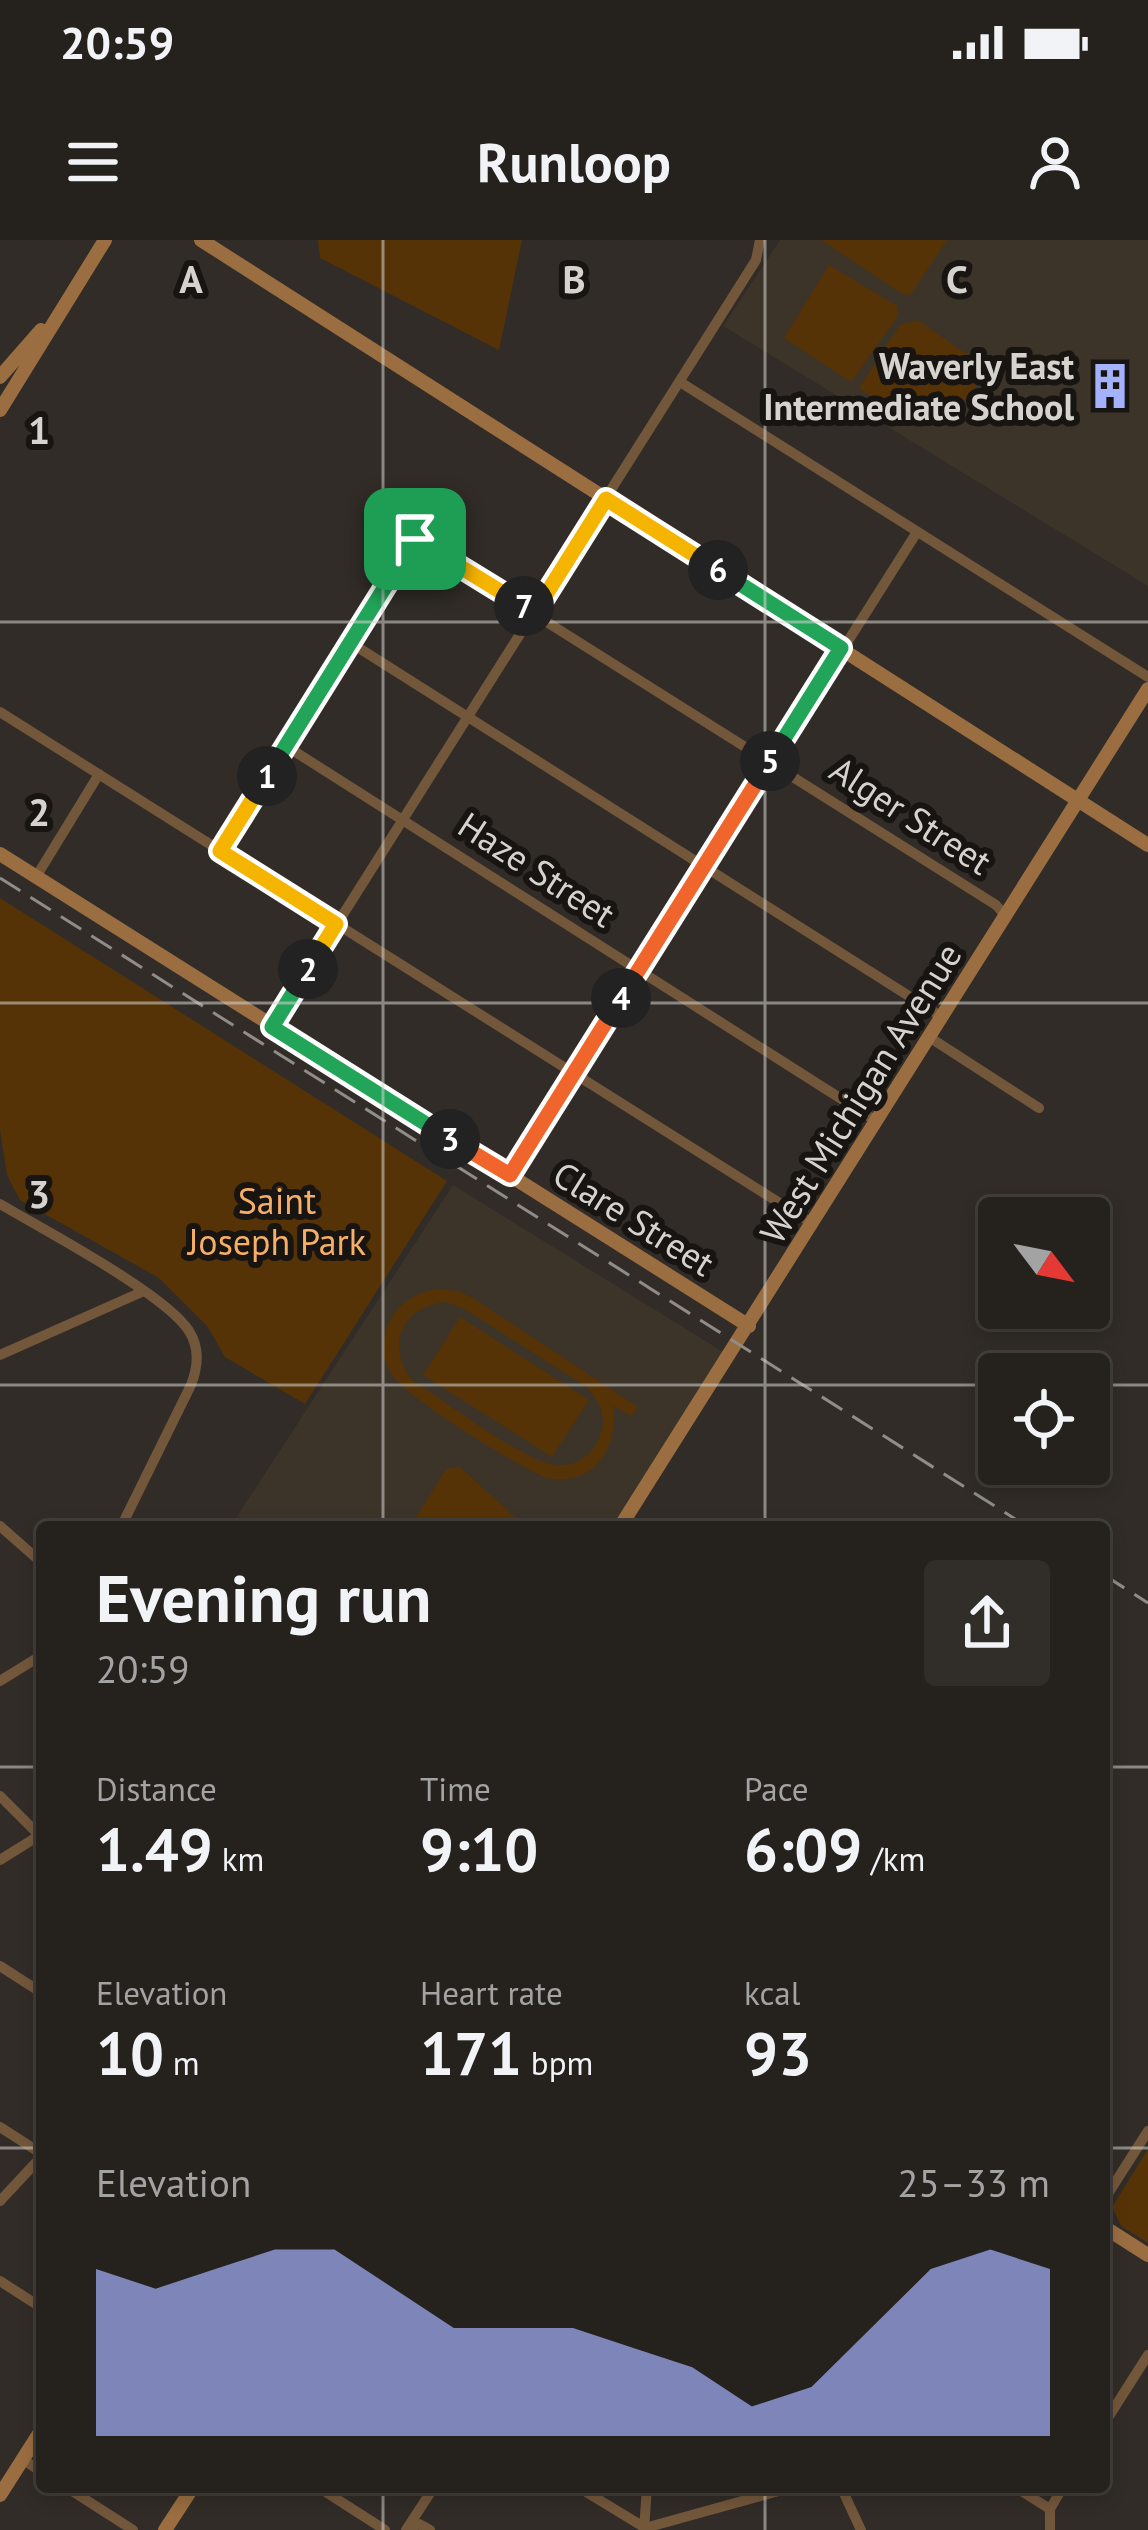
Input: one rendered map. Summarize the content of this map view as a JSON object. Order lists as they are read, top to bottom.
{
  "streets": {
    "street": [
      "Alger Street",
      "Haze Street",
      "West Michigan Avenue",
      "Clare Street"
    ]
  },
  "crossings": [
    ["Alger Street", "West Michigan Avenue"],
    ["Haze Street", "West Michigan Avenue"],
    ["West Michigan Avenue", "Clare Street"]
  ],
  "parks": ["Saint Joseph Park"],
  "places": {
    "building": ["Waverly East Intermediate School"]
  },
  "north": "bottom right",
  "page": {
    "status": "20:59",
    "header": "Runloop",
    "pins": [
      "6",
      "7",
      "5",
      "1",
      "2",
      "4",
      "3"
    ],
    "heading": ["Evening run", "20:59"],
    "stats": [
      ["Distance", "1.49 km"],
      ["Time", "9:10"],
      ["Pace", "6:09 /km"],
      ["Elevation", "10 m"],
      ["Heart rate", "171 bpm"],
      ["kcal", "93"]
    ],
    "chart": ["Elevation", "25–33 m"]
  },
  "grid": {
    "columns": ["A", "B", "C"],
    "rows": ["1", "2", "3"]
  }
}
